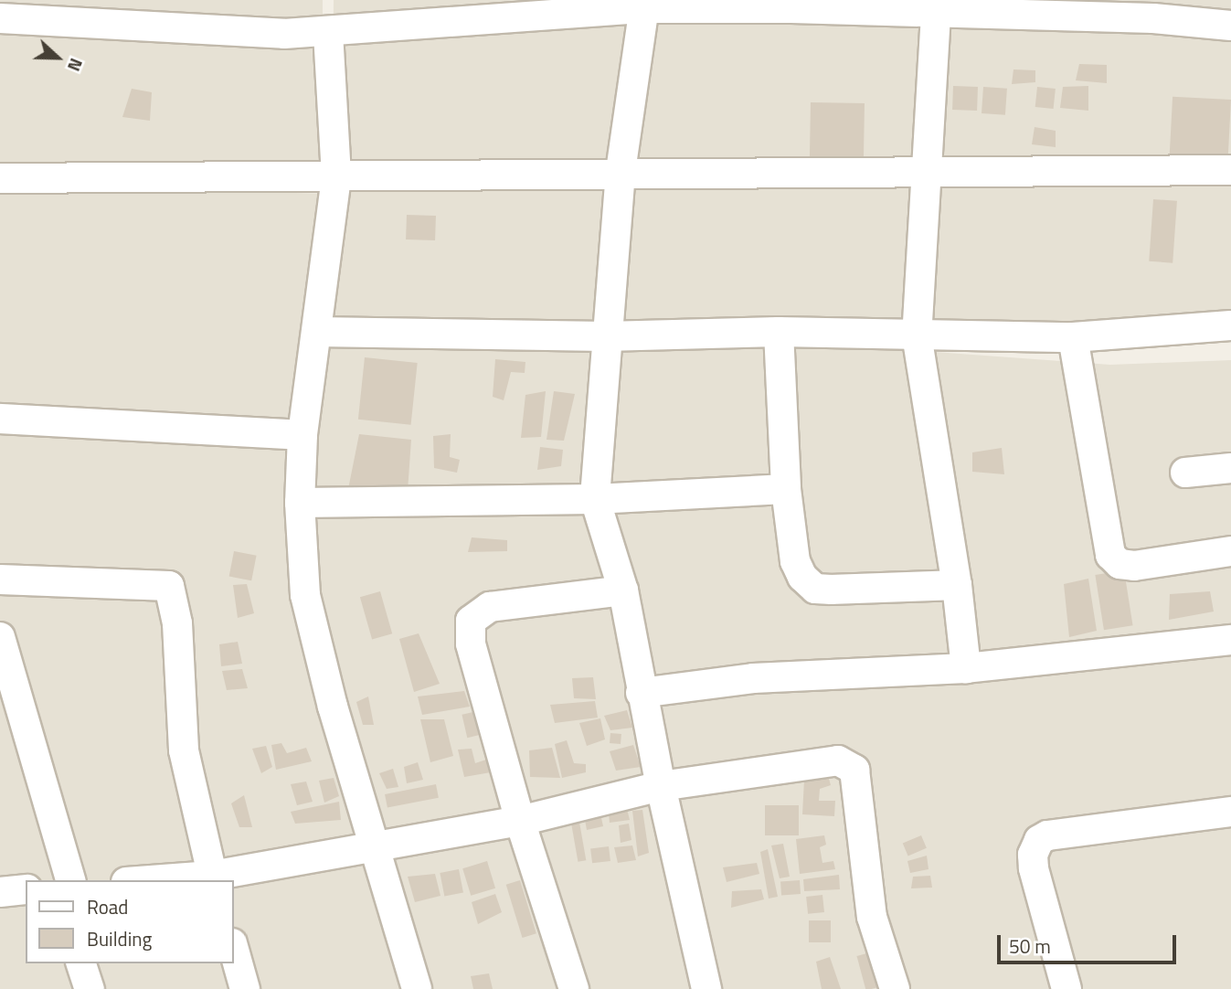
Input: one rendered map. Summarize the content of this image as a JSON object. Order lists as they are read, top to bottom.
{
  "legend": ["Road", "Building"],
  "scale_bar": "50 m",
  "north": "right"
}
